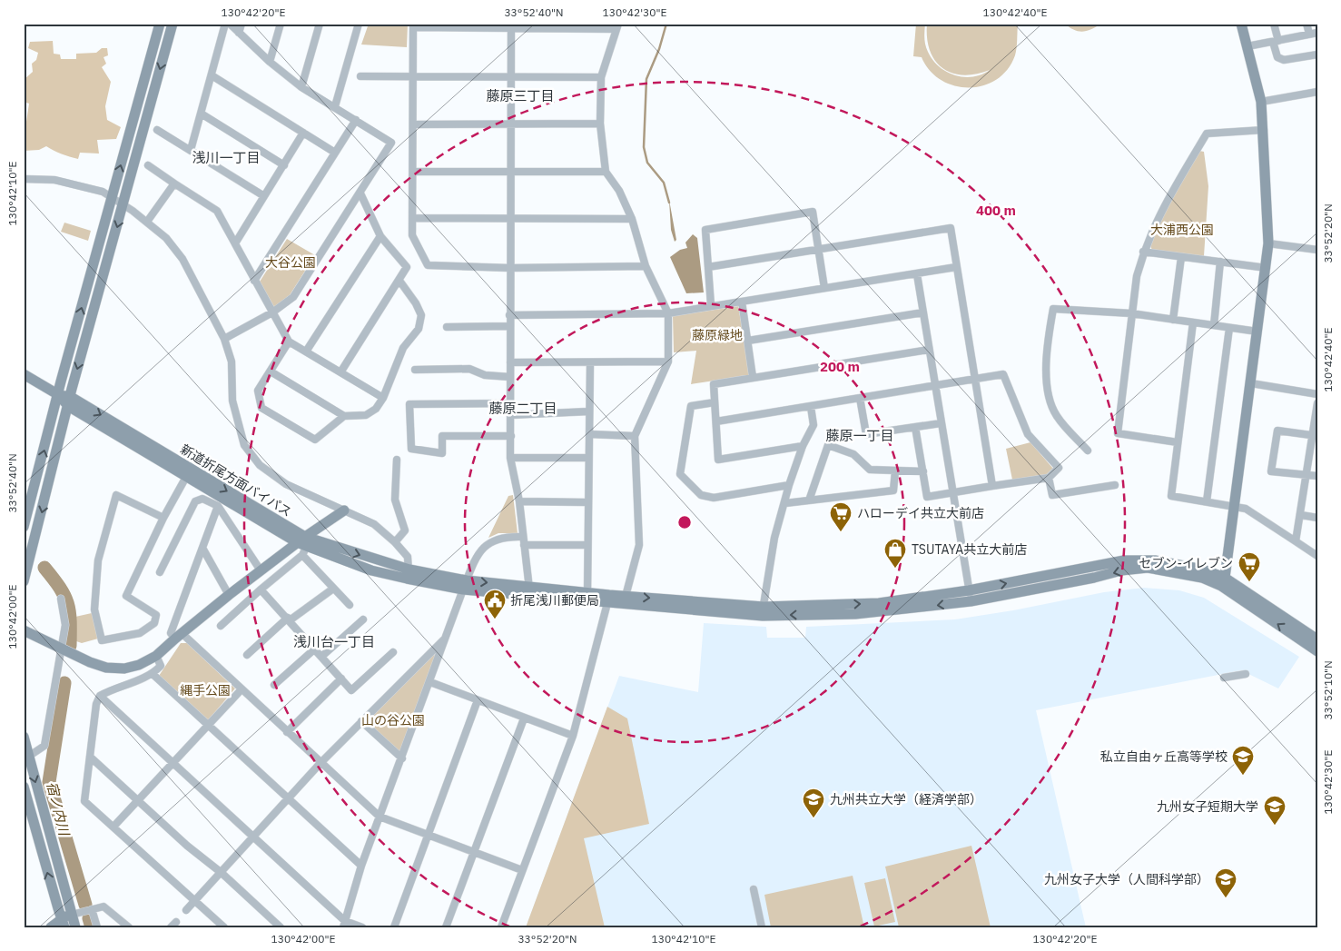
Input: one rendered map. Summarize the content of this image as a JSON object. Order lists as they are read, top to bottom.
{
  "streets": {
    "street": ["新道折尾方面バイパス"]
  },
  "districts": [
    "藤原三丁目",
    "浅川一丁目",
    "藤原二丁目",
    "藤原一丁目",
    "浅川台一丁目"
  ],
  "water": ["宿ノ内川"],
  "parks": [
    "大浦西公園",
    "大谷公園",
    "藤原緑地",
    "縄手公園",
    "山の谷公園"
  ],
  "places": {
    "supermarket": ["ハローデイ共立大前店", "セブン-イレブン"],
    "shop": ["TSUTAYA共立大前店"],
    "public building": ["折尾浅川郵便局"],
    "school or university": [
      "私立自由ヶ丘高等学校",
      "九州共立大学（経済学部）",
      "九州女子短期大学",
      "九州女子大学（人間科学部）"
    ]
  },
  "coordinates": [
    "130°42'20\"E",
    "33°52'40\"N",
    "130°42'30\"E",
    "130°42'40\"E",
    "130°42'10\"E",
    "33°52'20\"N",
    "130°42'00\"E",
    "33°52'10\"N"
  ],
  "rings": ["400 m", "200 m"]
}
